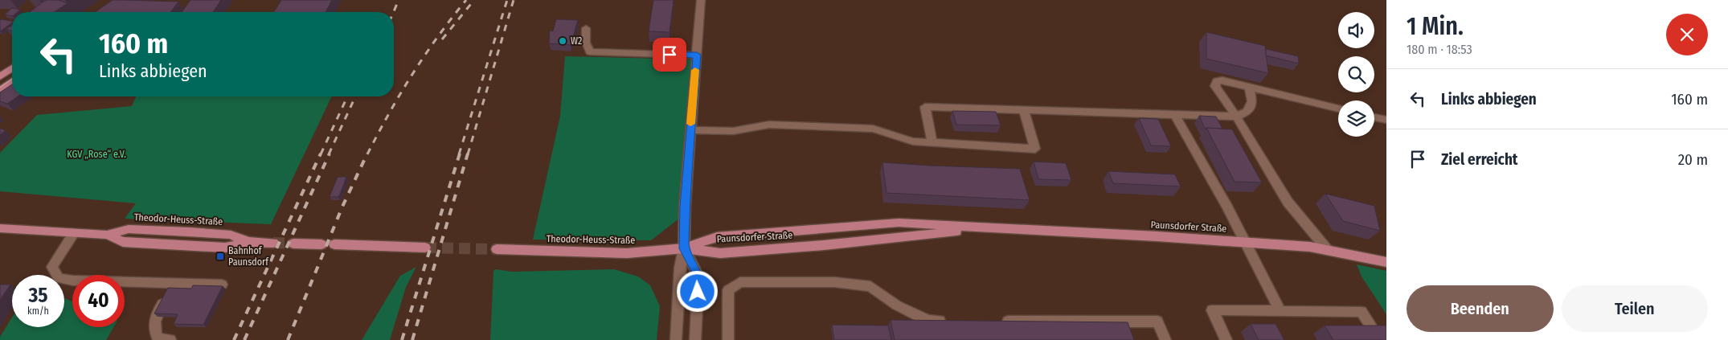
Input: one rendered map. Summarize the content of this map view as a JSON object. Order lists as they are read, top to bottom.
{
  "streets": {
    "main road": ["Theodor-Heuss-Straße", "Paunsdorfer Straße"]
  },
  "crossings": [
    ["Theodor-Heuss-Straße", "Paunsdorfer Straße"]
  ],
  "parks": ["KGV „Rose“ e.V."],
  "places": {
    "other": ["W2"],
    "transit": ["Bahnhof Paunsdorf"]
  },
  "page": {
    "heading": ["1 Min.", "180 m · 18:53"],
    "turn": ["160 m", "Links abbiegen"],
    "list": [
      {
        "name": "Links abbiegen",
        "value": "160 m"
      },
      {
        "name": "Ziel erreicht",
        "value": "20 m"
      }
    ],
    "speed": "35 km/h",
    "limit": "40",
    "buttons": ["Beenden", "Teilen"]
  }
}
